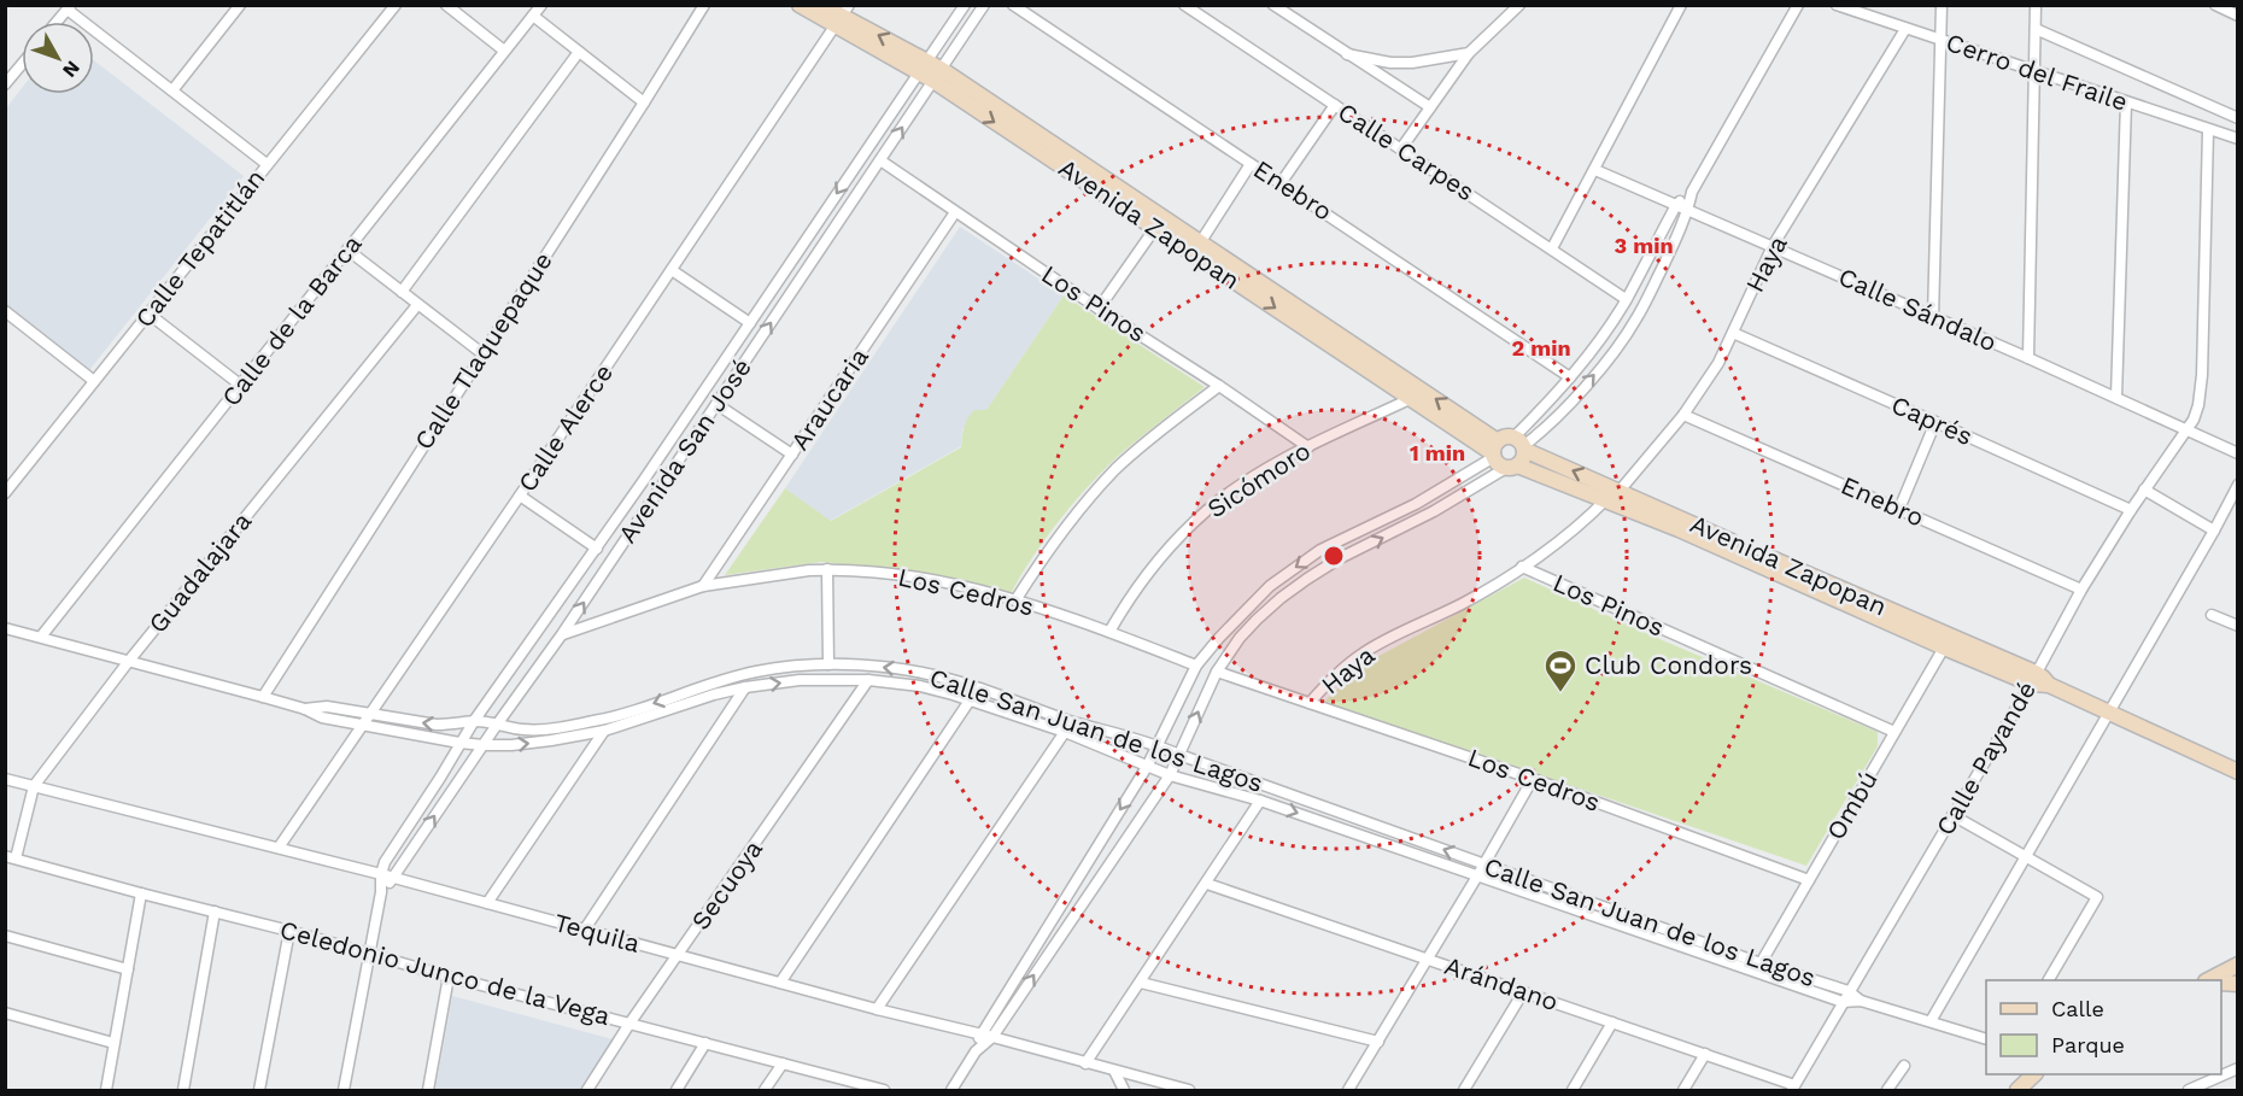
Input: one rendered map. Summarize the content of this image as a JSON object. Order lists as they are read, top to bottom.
{
  "streets": {
    "street": [
      "Cerro del Fraile",
      "Calle Carpes",
      "Enebro",
      "Avenida Zapopan",
      "Calle Tepatitlán",
      "Haya",
      "Los Pinos",
      "Calle Sándalo",
      "Calle de la Barca",
      "Calle Tlaquepaque",
      "Araucaria",
      "Caprés",
      "Calle Alerce",
      "Avenida San José",
      "Sicómoro",
      "Guadalajara",
      "Los Cedros",
      "Calle San Juan de los Lagos",
      "Calle Payandé",
      "Ombú",
      "Secuoya",
      "Tequila",
      "Celedonio Junco de la Vega",
      "Arándano"
    ]
  },
  "crossings": [
    ["Cerro del Fraile", "Haya"],
    ["Cerro del Fraile", "Calle Payandé"],
    ["Enebro", "Haya"],
    ["Enebro", "Calle Payandé"],
    ["Avenida Zapopan", "Haya"],
    ["Avenida Zapopan", "Calle Alerce"],
    ["Avenida Zapopan", "Avenida San José"],
    ["Avenida Zapopan", "Sicómoro"],
    ["Avenida Zapopan", "Calle Payandé"],
    ["Avenida Zapopan", "Ombú"],
    ["Haya", "Los Pinos"],
    ["Haya", "Calle Sándalo"],
    ["Haya", "Caprés"],
    ["Haya", "Los Cedros"],
    ["Los Pinos", "Araucaria"],
    ["Los Pinos", "Avenida San José"],
    ["Los Pinos", "Sicómoro"],
    ["Los Pinos", "Ombú"],
    ["Calle Sándalo", "Calle Payandé"],
    ["Calle de la Barca", "Calle San Juan de los Lagos"],
    ["Calle Tlaquepaque", "Calle San Juan de los Lagos"],
    ["Araucaria", "Los Cedros"],
    ["Caprés", "Calle Payandé"],
    ["Calle Alerce", "Calle San Juan de los Lagos"],
    ["Calle Alerce", "Tequila"],
    ["Avenida San José", "Los Cedros"],
    ["Avenida San José", "Calle San Juan de los Lagos"],
    ["Avenida San José", "Tequila"],
    ["Avenida San José", "Celedonio Junco de la Vega"],
    ["Sicómoro", "Los Cedros"],
    ["Guadalajara", "Calle San Juan de los Lagos"],
    ["Guadalajara", "Tequila"],
    ["Guadalajara", "Celedonio Junco de la Vega"],
    ["Los Cedros", "Ombú"],
    ["Calle San Juan de los Lagos", "Calle Payandé"],
    ["Calle San Juan de los Lagos", "Ombú"],
    ["Calle San Juan de los Lagos", "Secuoya"],
    ["Calle Payandé", "Arándano"],
    ["Secuoya", "Tequila"],
    ["Secuoya", "Celedonio Junco de la Vega"]
  ],
  "places": {
    "sports": ["Club Condors"]
  },
  "legend": ["Calle", "Parque"],
  "north": "bottom right",
  "rings": ["3 min", "2 min", "1 min"]
}
